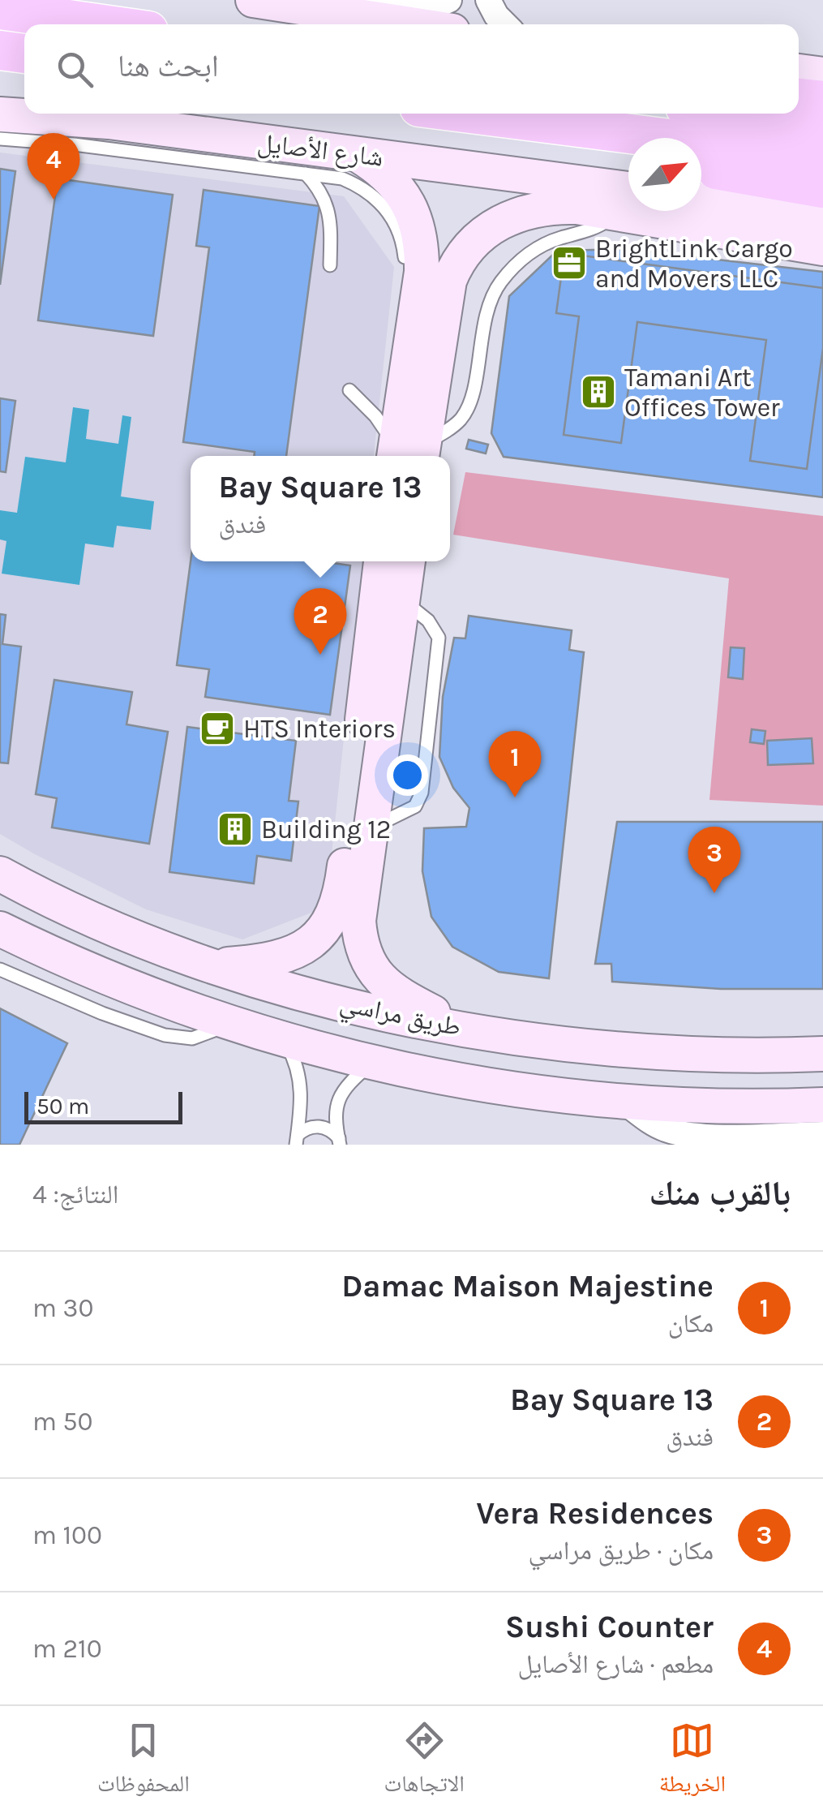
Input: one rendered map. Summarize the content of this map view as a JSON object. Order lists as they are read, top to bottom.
{
  "streets": {
    "street": ["شارع الأصايل", "طريق مراسي"]
  },
  "places": {
    "office": ["BrightLink Cargo and Movers LLC"],
    "building": ["Tamani Art Offices Tower", "Building 12"],
    "cafe": ["HTS Interiors"]
  },
  "scale_bar": "50 m",
  "north": "top right",
  "page": {
    "search": "ابحث هنا",
    "pins": [
      "4",
      "2",
      "1",
      "3"
    ],
    "popup": ["Bay Square 13", "فندق"],
    "scale": "50 m",
    "heading": ["بالقرب منك", "النتائج: 4"],
    "list": [
      {
        "mark": "1",
        "name": "Damac Maison Majestine",
        "note": "مكان",
        "value": "30 m"
      },
      {
        "mark": "2",
        "name": "Bay Square 13",
        "note": "فندق",
        "value": "50 m"
      },
      {
        "mark": "3",
        "name": "Vera Residences",
        "note": "مكان · طريق مراسي",
        "value": "100 m"
      },
      {
        "mark": "4",
        "name": "Sushi Counter",
        "note": "مطعم · شارع الأصايل",
        "value": "210 m"
      }
    ],
    "nav": ["الخريطة", "الاتجاهات", "المحفوظات"]
  }
}
